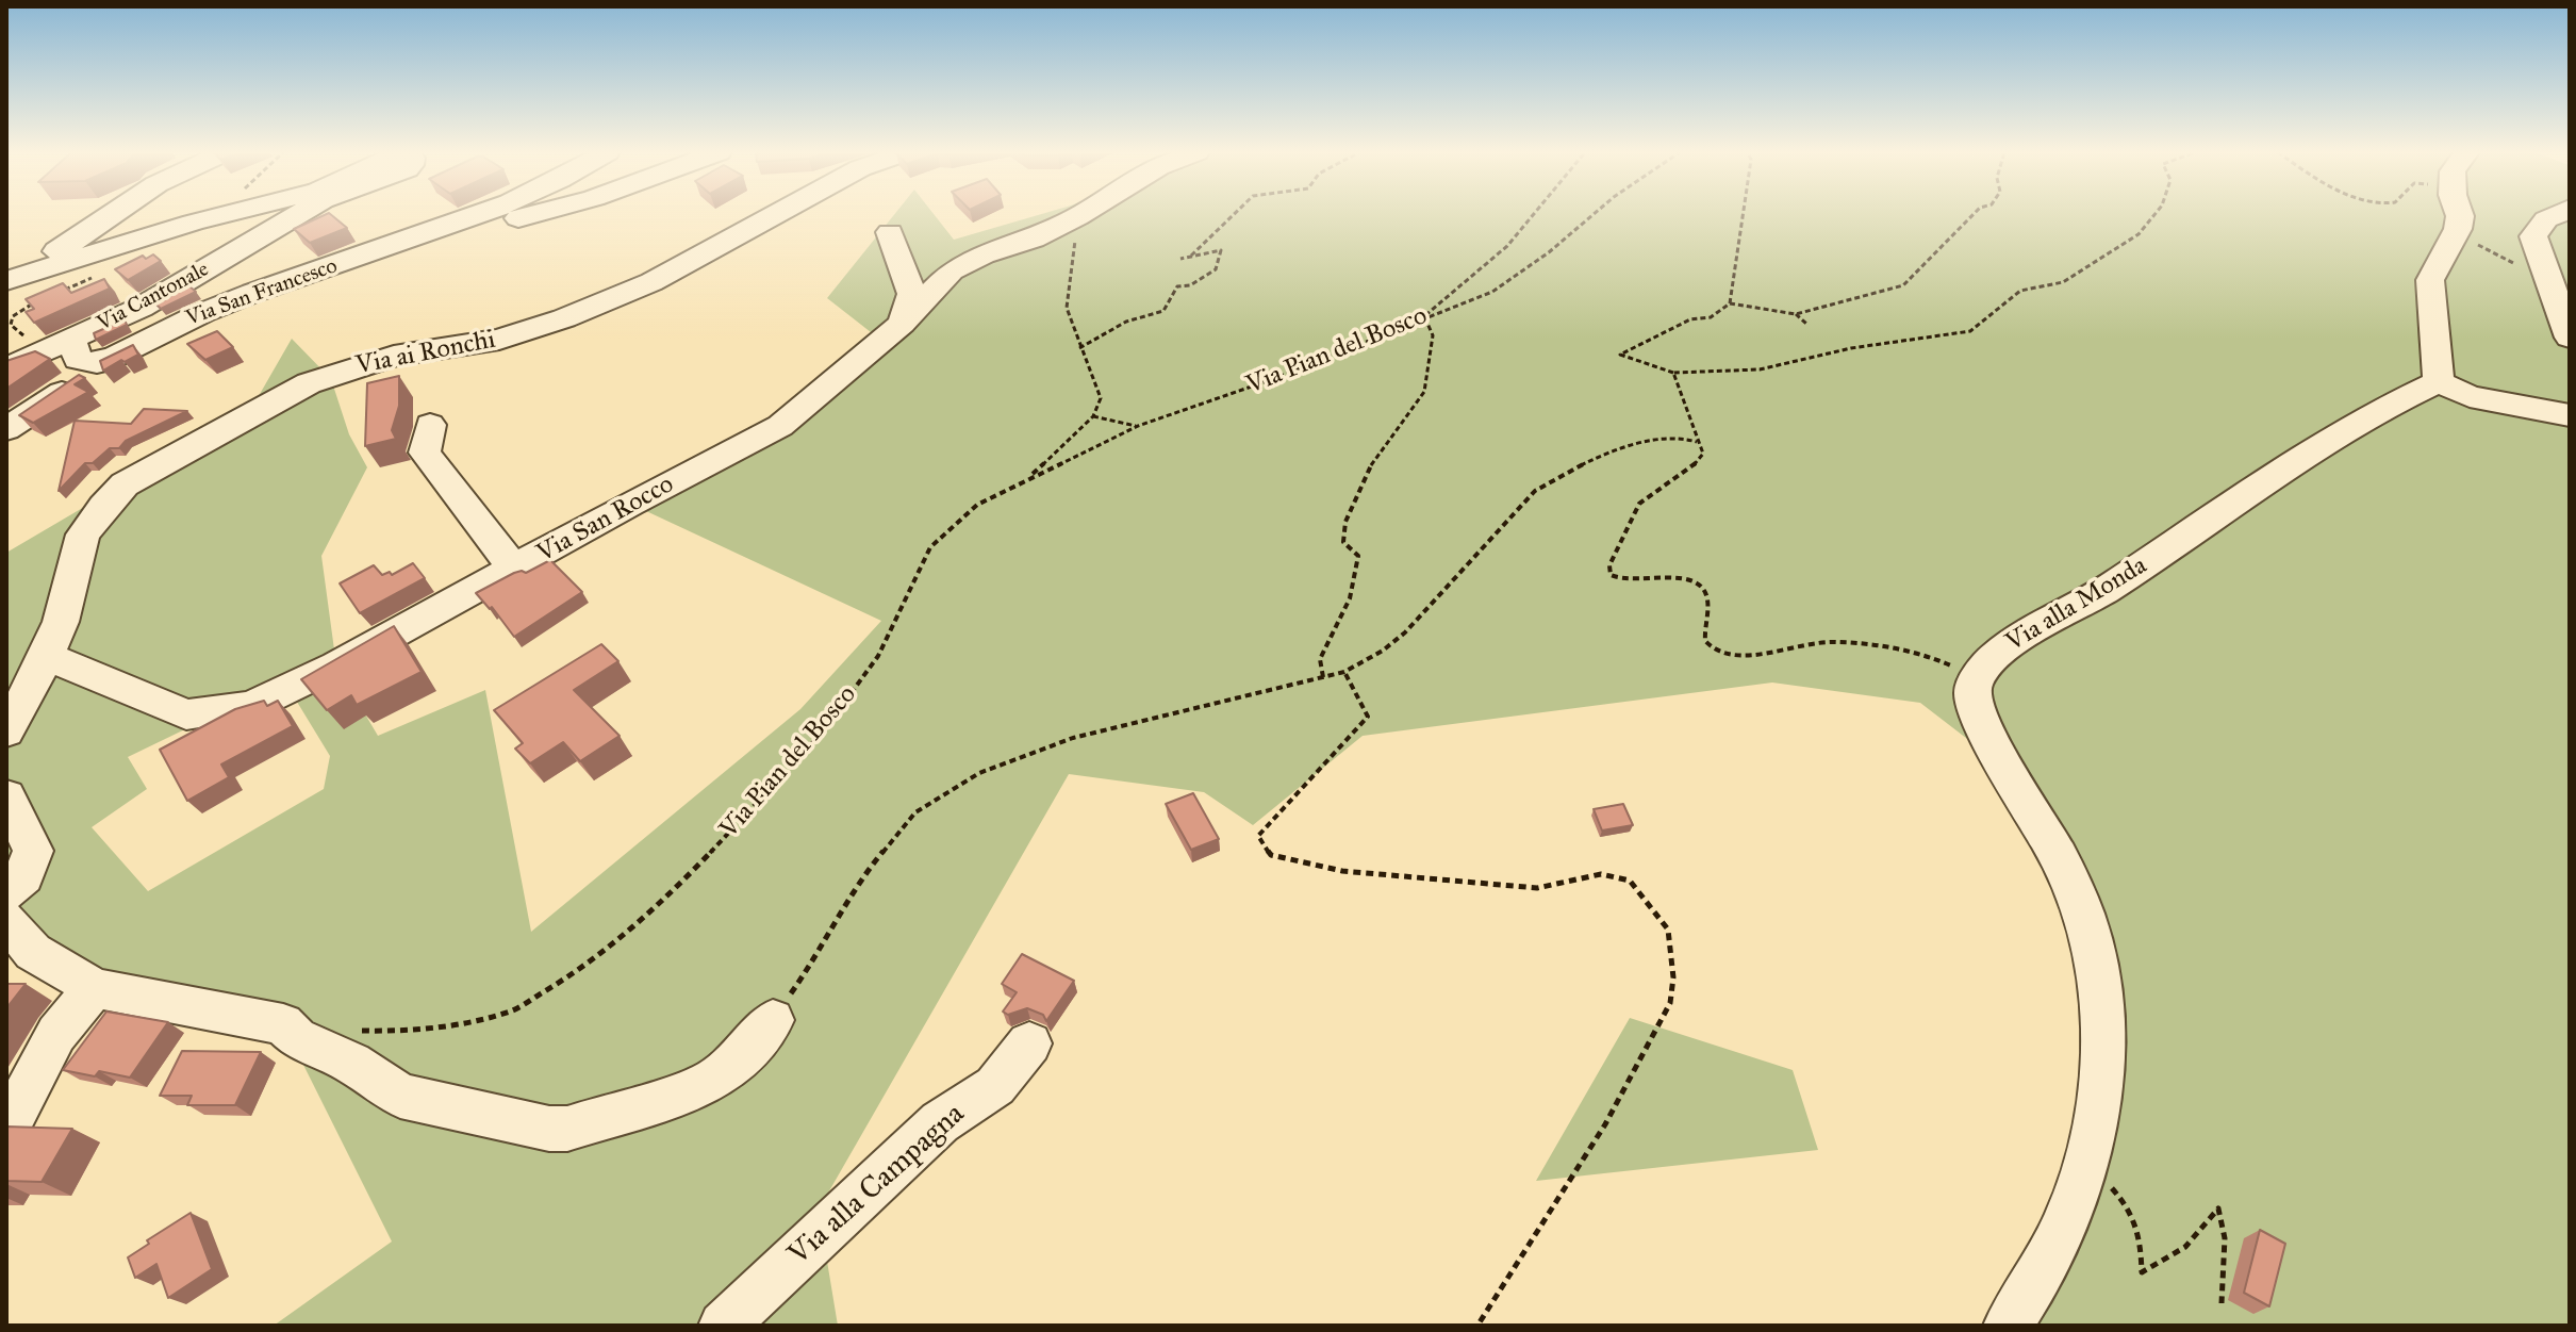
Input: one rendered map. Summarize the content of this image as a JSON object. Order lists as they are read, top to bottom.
{
  "streets": {
    "street": [
      "Via San Francesco",
      "Via Cantonale",
      "Via ai Ronchi",
      "Via San Rocco",
      "Via alla Monda",
      "Via alla Campagna"
    ],
    "path": ["Via Pian del Bosco"]
  },
  "crossings": [
    ["Via ai Ronchi", "Via San Rocco"]
  ]
}
